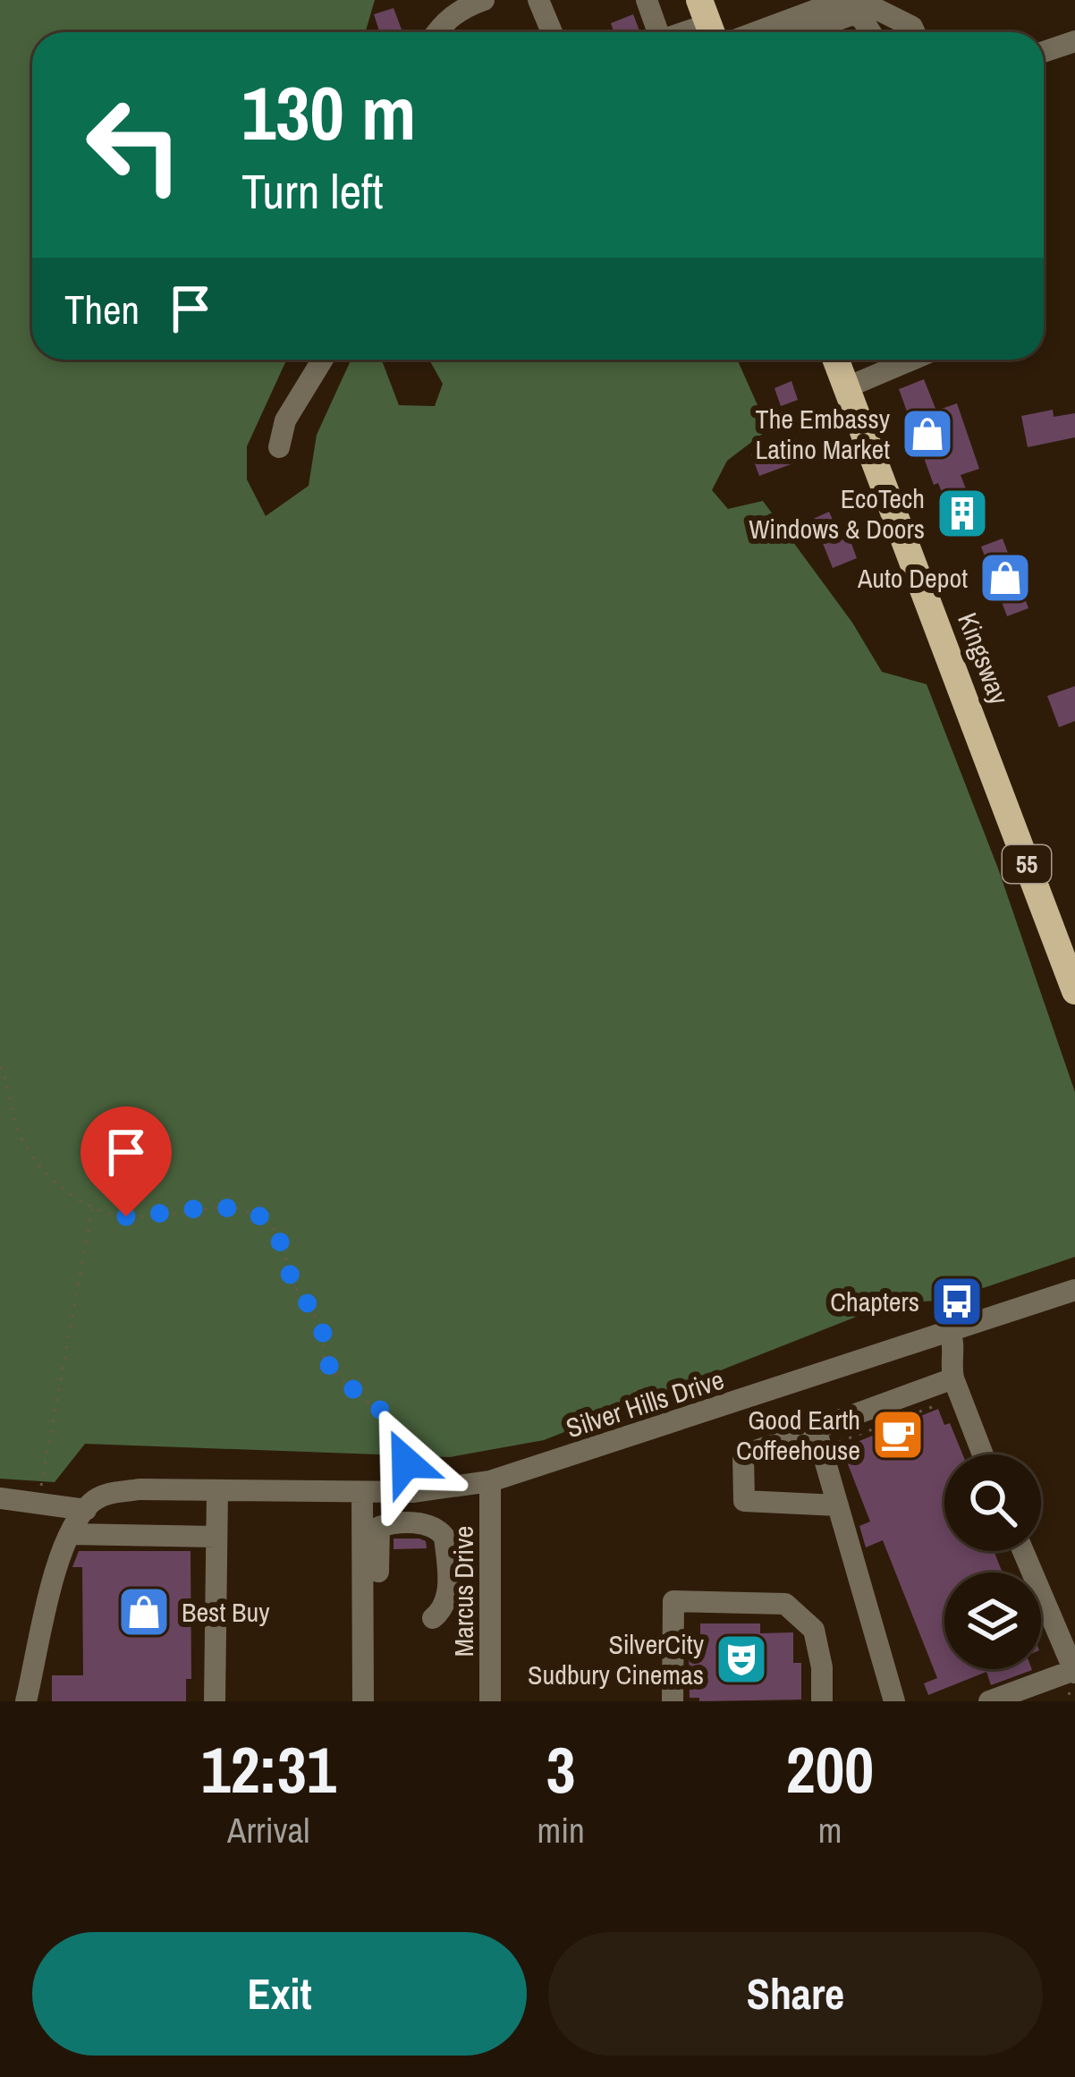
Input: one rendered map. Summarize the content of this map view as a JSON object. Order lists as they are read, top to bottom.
{
  "streets": {
    "main road": ["Kingsway", "55"],
    "street": ["Silver Hills Drive", "Marcus Drive"]
  },
  "crossings": [
    ["Silver Hills Drive", "Marcus Drive"]
  ],
  "places": {
    "shop": ["The Embassy Latino Market", "Auto Depot", "Best Buy"],
    "building": ["EcoTech Windows & Doors"],
    "bus stop": ["Chapters"],
    "cafe": ["Good Earth Coffeehouse"],
    "theatre": ["SilverCity Sudbury Cinemas"]
  },
  "page": {
    "turn": ["130 m", "Turn left"],
    "then": "Then",
    "eta": [
      "12:31",
      "Arrival",
      "3",
      "min",
      "200",
      "m"
    ],
    "buttons": ["Exit", "Share"]
  }
}
